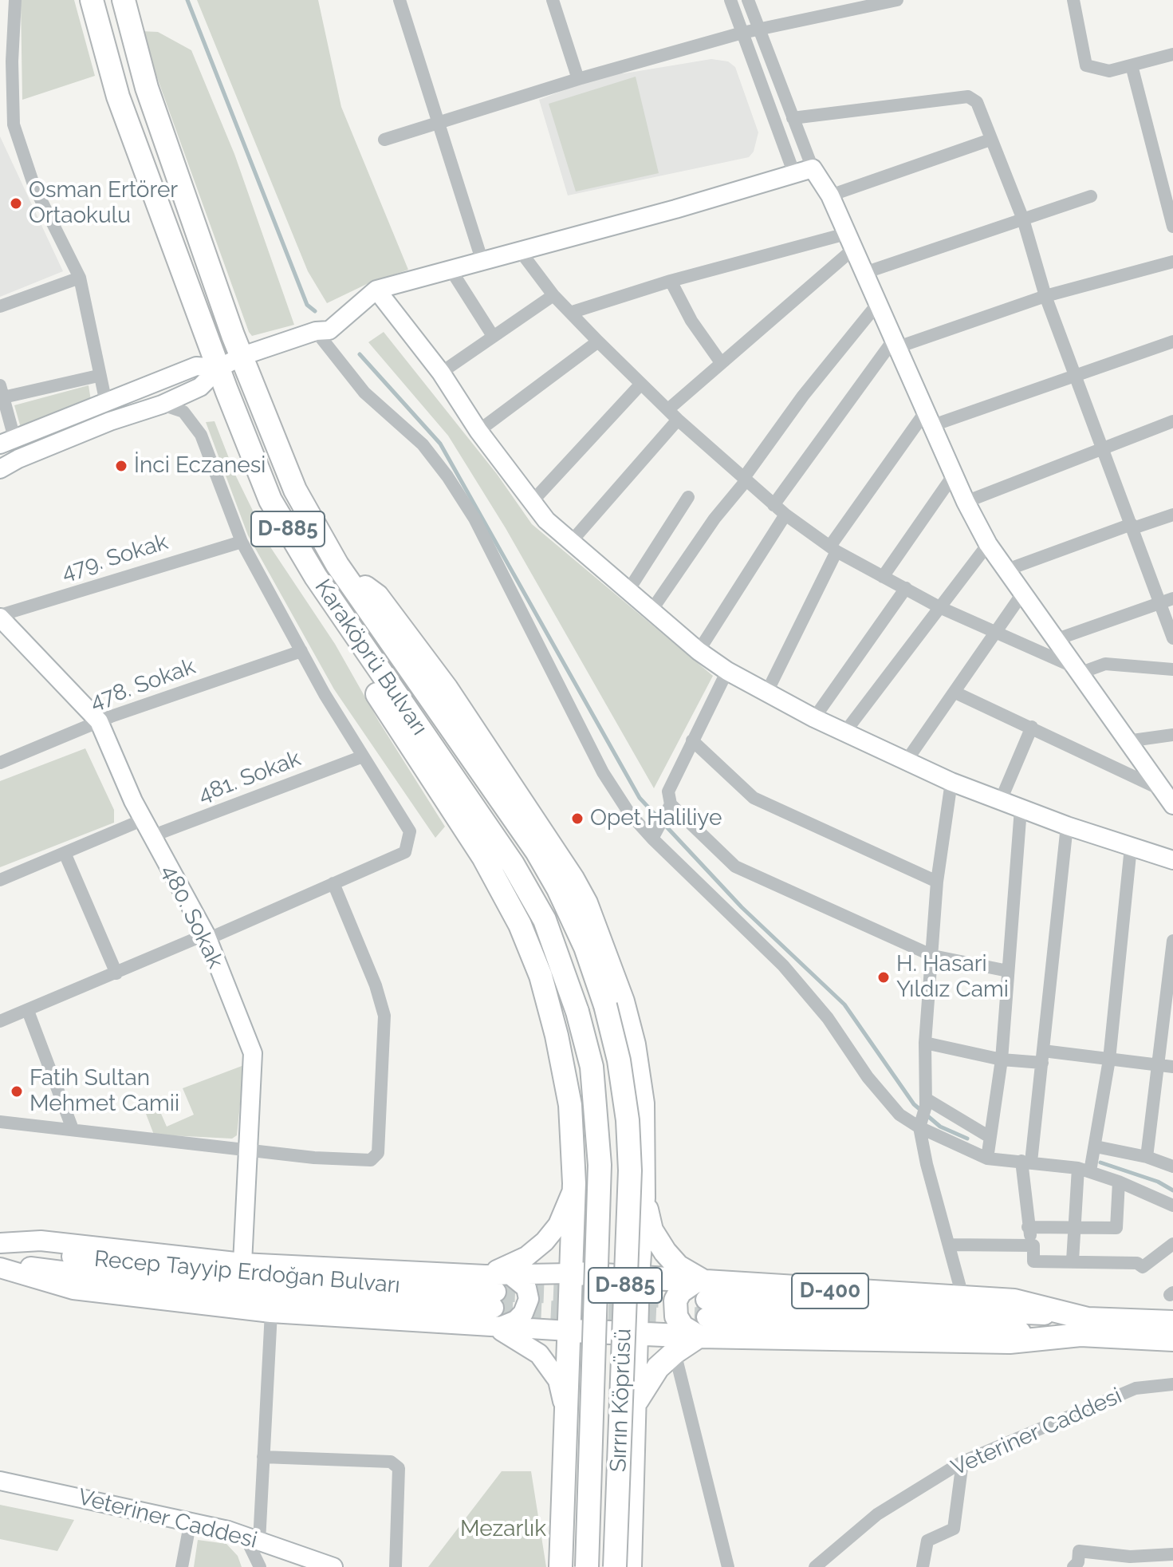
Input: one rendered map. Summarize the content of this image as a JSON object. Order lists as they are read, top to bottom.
{
  "streets": {
    "highway": [
      "D-885",
      "Karaköprü Bulvarı",
      "D-400",
      "Sırrın Köprüsü"
    ],
    "main road": ["Recep Tayyip Erdoğan Bulvarı"],
    "street": [
      "479. Sokak",
      "478. Sokak",
      "481. Sokak",
      "480. Sokak",
      "Veteriner Caddesi"
    ]
  },
  "crossings": [
    ["479. Sokak", "480. Sokak"],
    ["Karaköprü Bulvarı", "Sırrın Köprüsü"],
    ["478. Sokak", "480. Sokak"],
    ["481. Sokak", "480. Sokak"]
  ],
  "parks": ["Mezarlık"],
  "places": [
    "Osman Ertörer Ortaokulu",
    "İnci Eczanesi",
    "Opet Haliliye",
    "H. Hasari Yıldız Cami",
    "Fatih Sultan Mehmet Camii"
  ]
}
